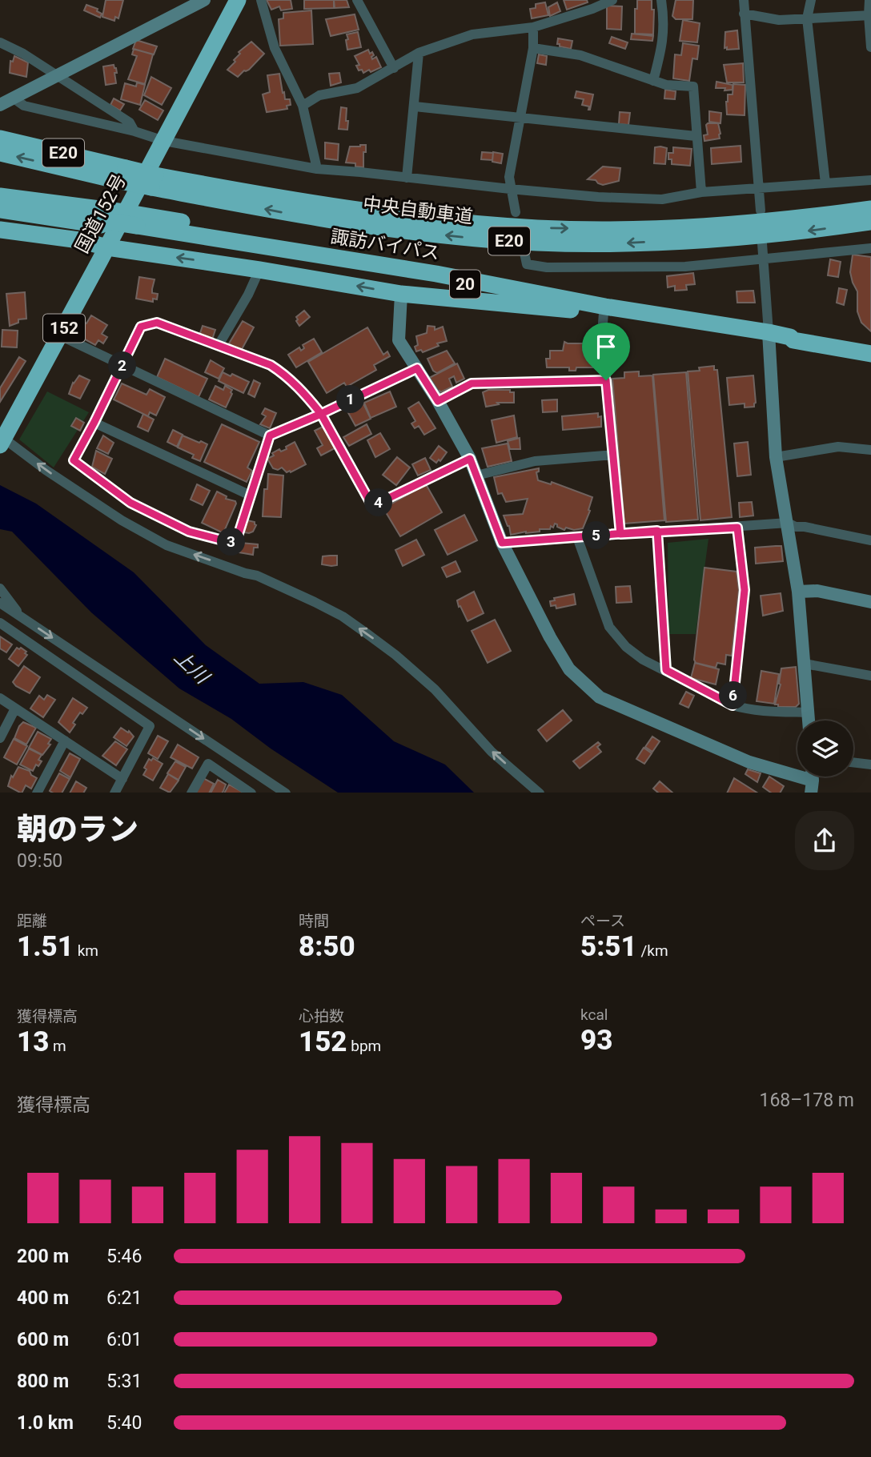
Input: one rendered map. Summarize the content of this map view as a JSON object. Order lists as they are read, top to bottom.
{
  "streets": {
    "highway": [
      "E20",
      "中央自動車道",
      "国道152号",
      "諏訪バイパス",
      "20",
      "152"
    ]
  },
  "crossings": [
    ["国道152号", "20"],
    ["諏訪バイパス", "20"]
  ],
  "water": ["上川"],
  "page": {
    "pins": [
      "2",
      "1",
      "4",
      "5",
      "3",
      "6"
    ],
    "heading": ["朝のラン", "09:50"],
    "stats": [
      ["距離", "1.51 km"],
      ["時間", "8:50"],
      ["ペース", "5:51 /km"],
      ["獲得標高", "13 m"],
      ["心拍数", "152 bpm"],
      ["kcal", "93"]
    ],
    "chart": ["獲得標高", "168–178 m"],
    "list": [
      {
        "name": "200 m",
        "note": "5:46"
      },
      {
        "name": "400 m",
        "note": "6:21"
      },
      {
        "name": "600 m",
        "note": "6:01"
      },
      {
        "name": "800 m",
        "note": "5:31"
      },
      {
        "name": "1.0 km",
        "note": "5:40"
      }
    ]
  }
}
